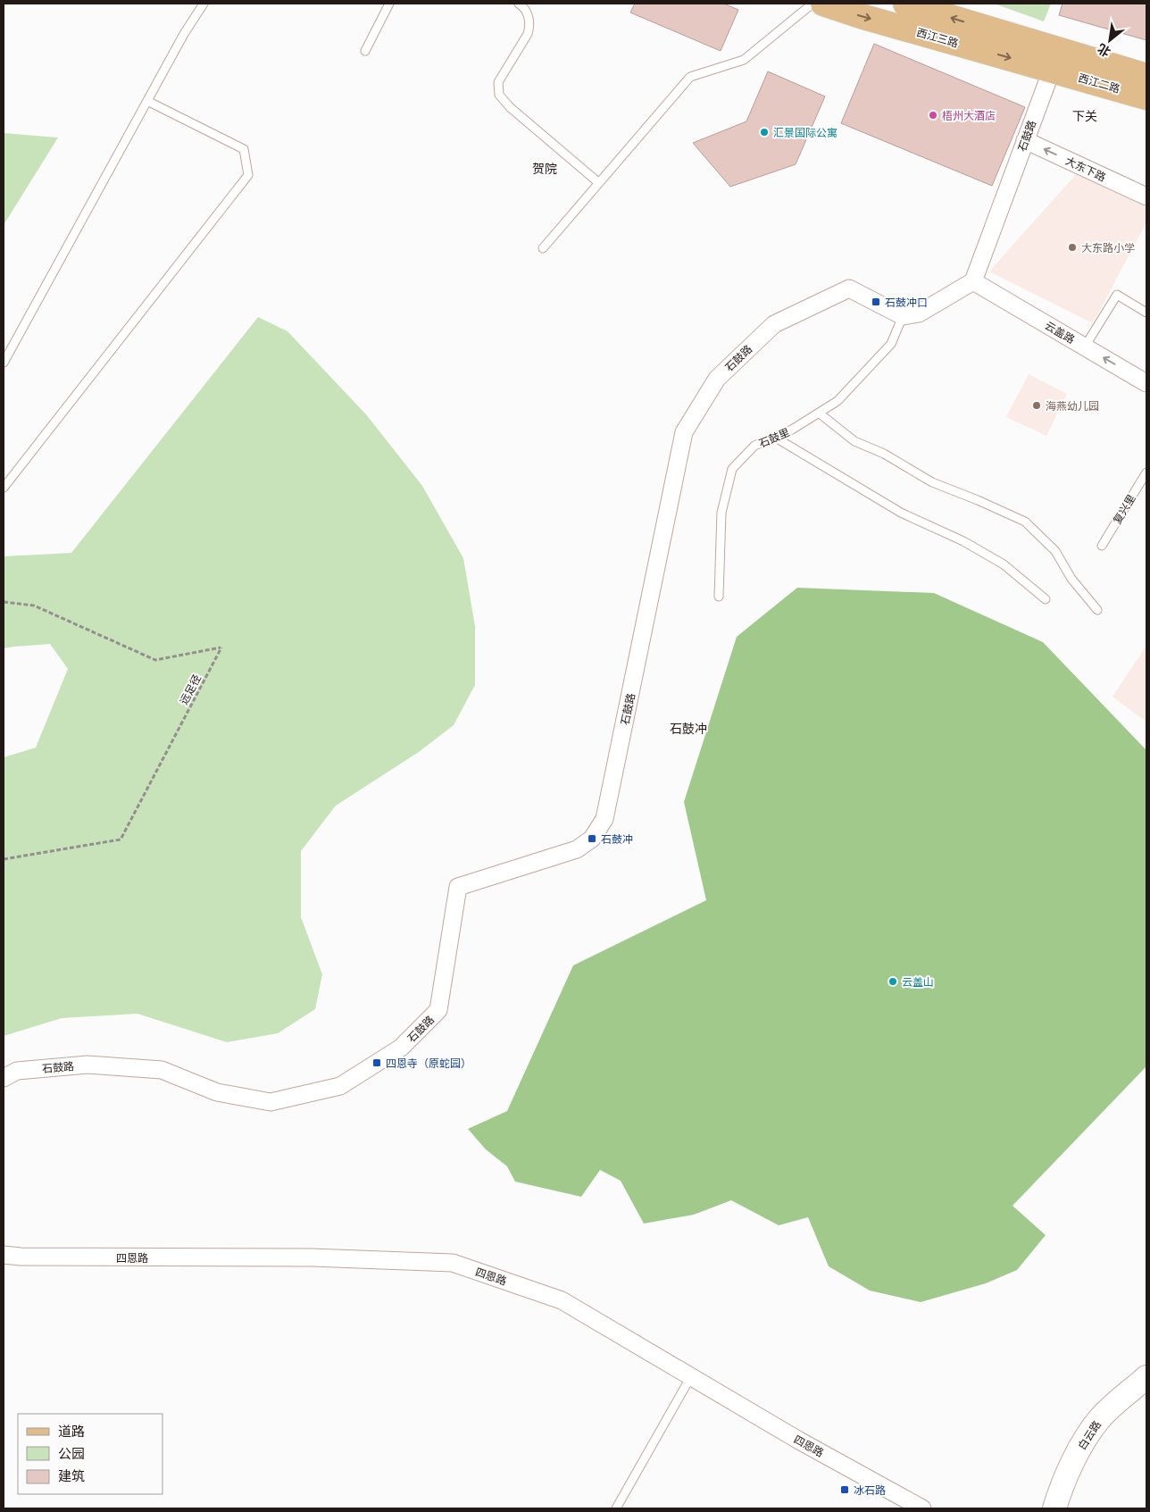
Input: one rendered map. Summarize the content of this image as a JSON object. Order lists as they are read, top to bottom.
{
  "streets": {
    "main road": ["西江三路", "西江二路"],
    "street": [
      "石鼓路",
      "大东下路",
      "云盖路",
      "四恩路",
      "白云路"
    ],
    "lane": ["石鼓里", "复兴里"],
    "path": ["远足径"]
  },
  "crossings": [
    ["西江三路", "西江二路"],
    ["西江三路", "石鼓路"],
    ["西江二路", "石鼓路"],
    ["石鼓路", "大东下路"],
    ["石鼓路", "云盖路"],
    ["石鼓路", "石鼓里"]
  ],
  "one_way": ["大东下路", "云盖路"],
  "districts": ["下关", "贺院", "石鼓冲"],
  "places": {
    "other": [
      "梧州大酒店",
      "汇景国际公寓",
      "大东路小学",
      "海燕幼儿园",
      "云盖山"
    ],
    "transit": [
      "石鼓冲口",
      "石鼓冲",
      "四恩寺（原蛇园）",
      "冰石路"
    ]
  },
  "legend": ["道路", "公园", "建筑"],
  "north": "bottom left"
}
